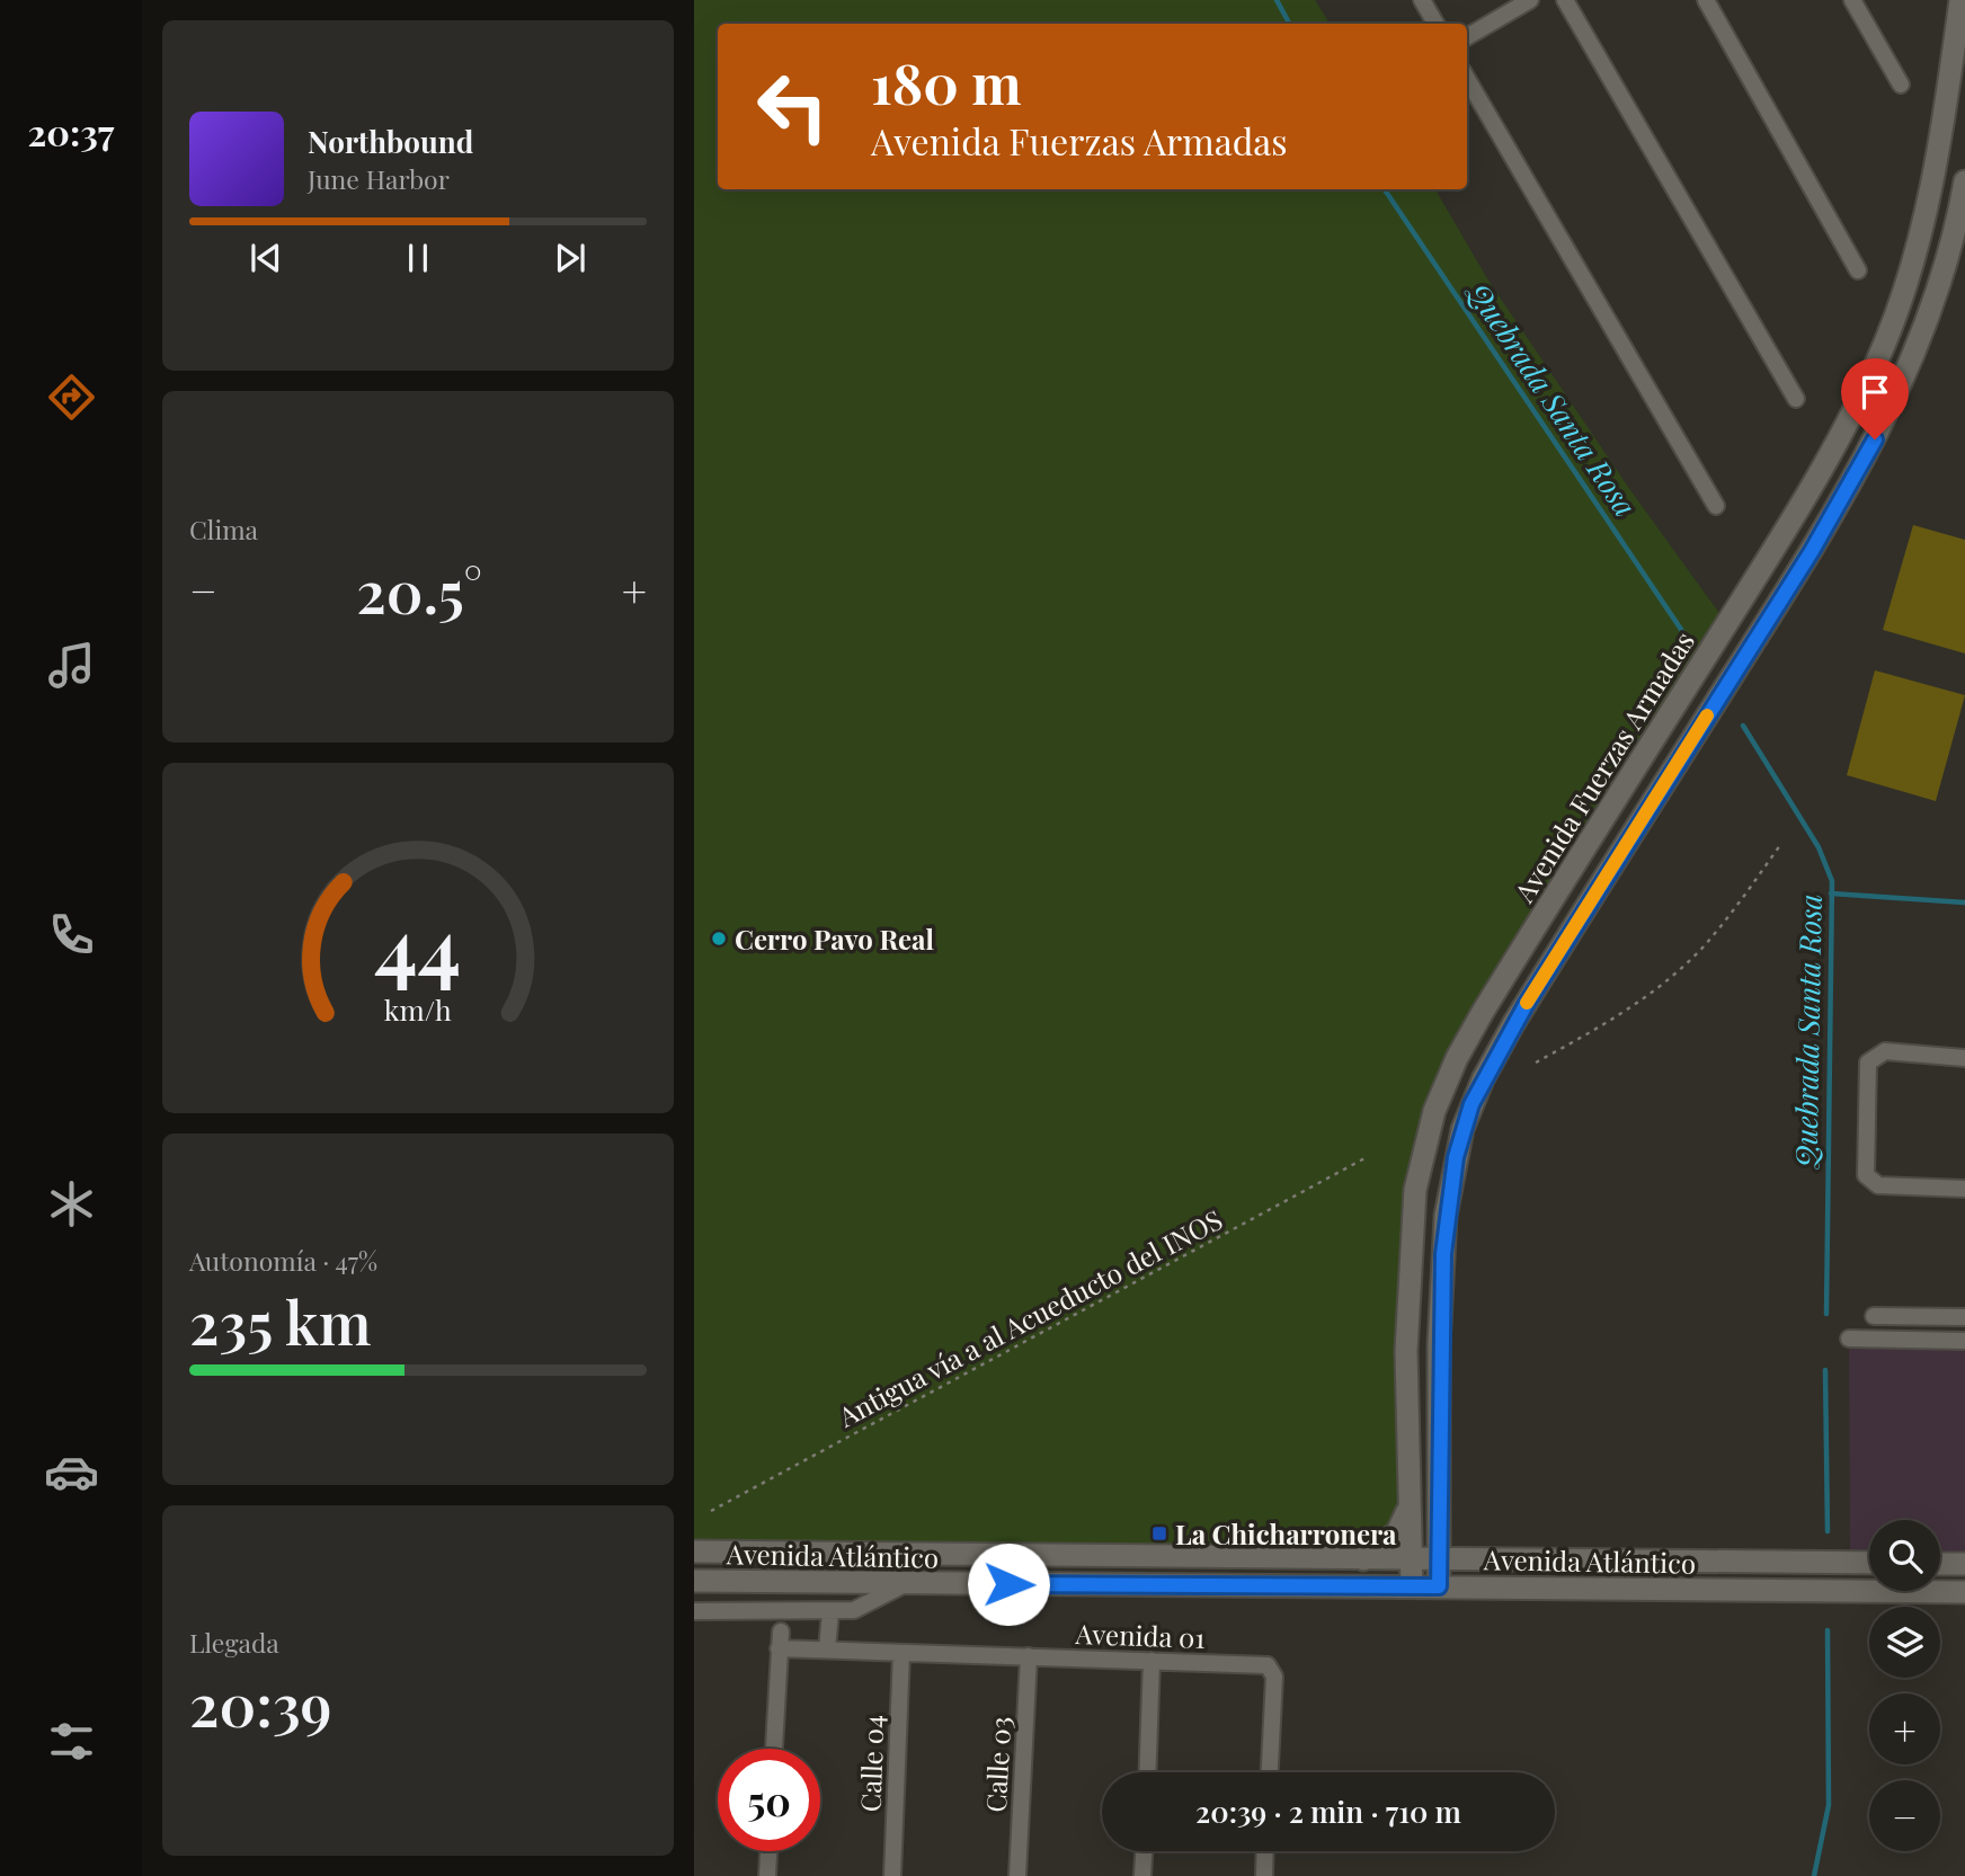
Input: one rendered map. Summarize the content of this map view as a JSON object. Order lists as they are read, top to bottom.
{
  "streets": {
    "street": [
      "Avenida Fuerzas Armadas",
      "Avenida Atlántico",
      "Avenida 01",
      "Calle 04",
      "Calle 03"
    ],
    "path": ["Antigua vía a al Acueducto del INOS"]
  },
  "crossings": [
    ["Avenida Fuerzas Armadas", "Avenida Atlántico"],
    ["Avenida 01", "Calle 04"],
    ["Avenida 01", "Calle 03"]
  ],
  "water": ["Quebrada Santa Rosa"],
  "places": {
    "other": ["Cerro Pavo Real"],
    "transit": ["La Chicharronera"]
  },
  "page": {
    "tabs": "20:37",
    "turn": ["180 m", "Avenida Fuerzas Armadas"],
    "song": ["Northbound", "June Harbor"],
    "tile": [
      "Clima",
      ["Autonomía · 47%", "235 km"],
      ["Llegada", "20:39"]
    ],
    "heat": ["−", "20.5°", "+"],
    "map_buttons": ["+", "−"],
    "limit": "50",
    "trip": "20:39 · 2 min · 710 m",
    "gauge": ["44", "km/h"]
  }
}
